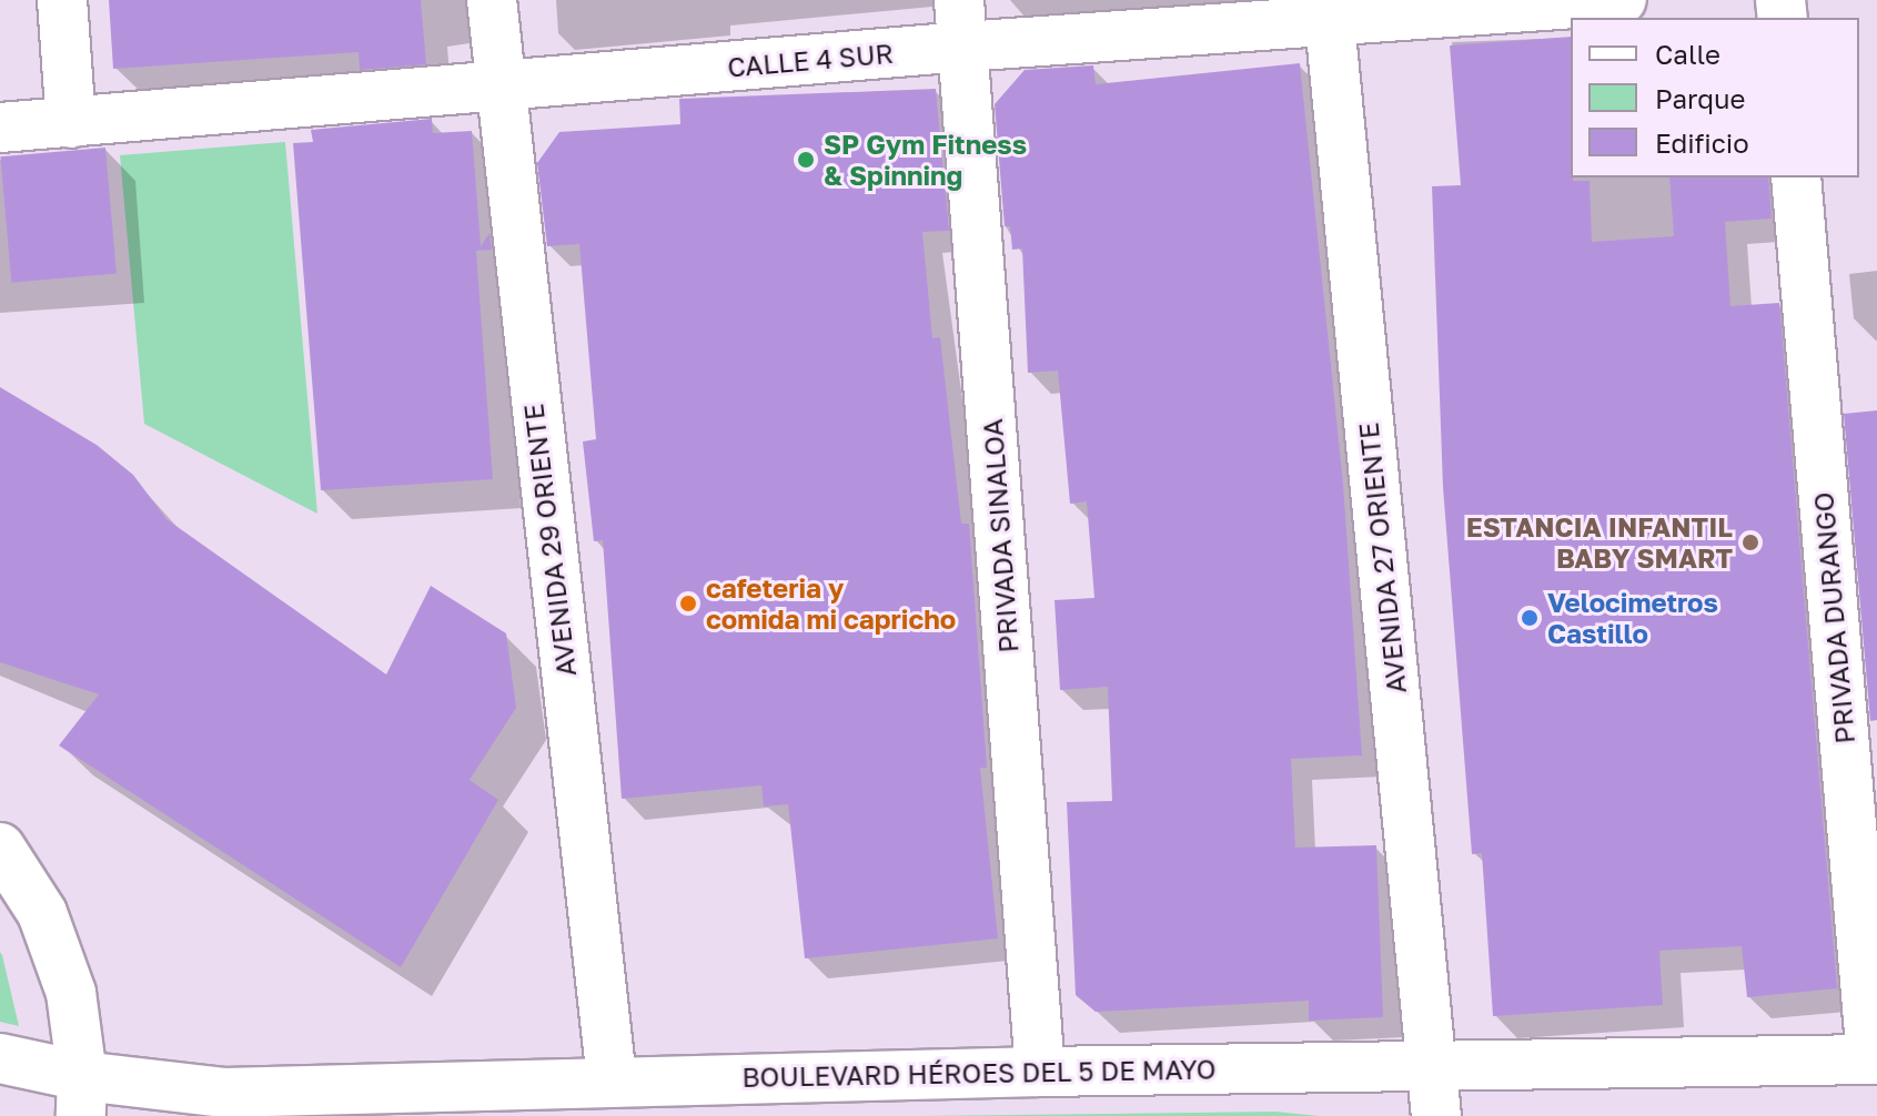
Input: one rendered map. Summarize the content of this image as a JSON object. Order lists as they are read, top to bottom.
{
  "streets": {
    "street": [
      "CALLE 4 SUR",
      "PRIVADA SINALOA",
      "AVENIDA 29 ORIENTE",
      "AVENIDA 27 ORIENTE",
      "PRIVADA DURANGO",
      "BOULEVARD HÉROES DEL 5 DE MAYO"
    ]
  },
  "crossings": [
    ["CALLE 4 SUR", "PRIVADA SINALOA"],
    ["CALLE 4 SUR", "AVENIDA 29 ORIENTE"],
    ["CALLE 4 SUR", "AVENIDA 27 ORIENTE"],
    ["PRIVADA SINALOA", "BOULEVARD HÉROES DEL 5 DE MAYO"],
    ["AVENIDA 29 ORIENTE", "BOULEVARD HÉROES DEL 5 DE MAYO"],
    ["AVENIDA 27 ORIENTE", "BOULEVARD HÉROES DEL 5 DE MAYO"],
    ["PRIVADA DURANGO", "BOULEVARD HÉROES DEL 5 DE MAYO"]
  ],
  "places": [
    "SP Gym Fitness & Spinning",
    "ESTANCIA INFANTIL BABY SMART",
    "cafeteria y comida mi capricho",
    "Velocimetros Castillo"
  ],
  "legend": ["Calle", "Parque", "Edificio"]
}
